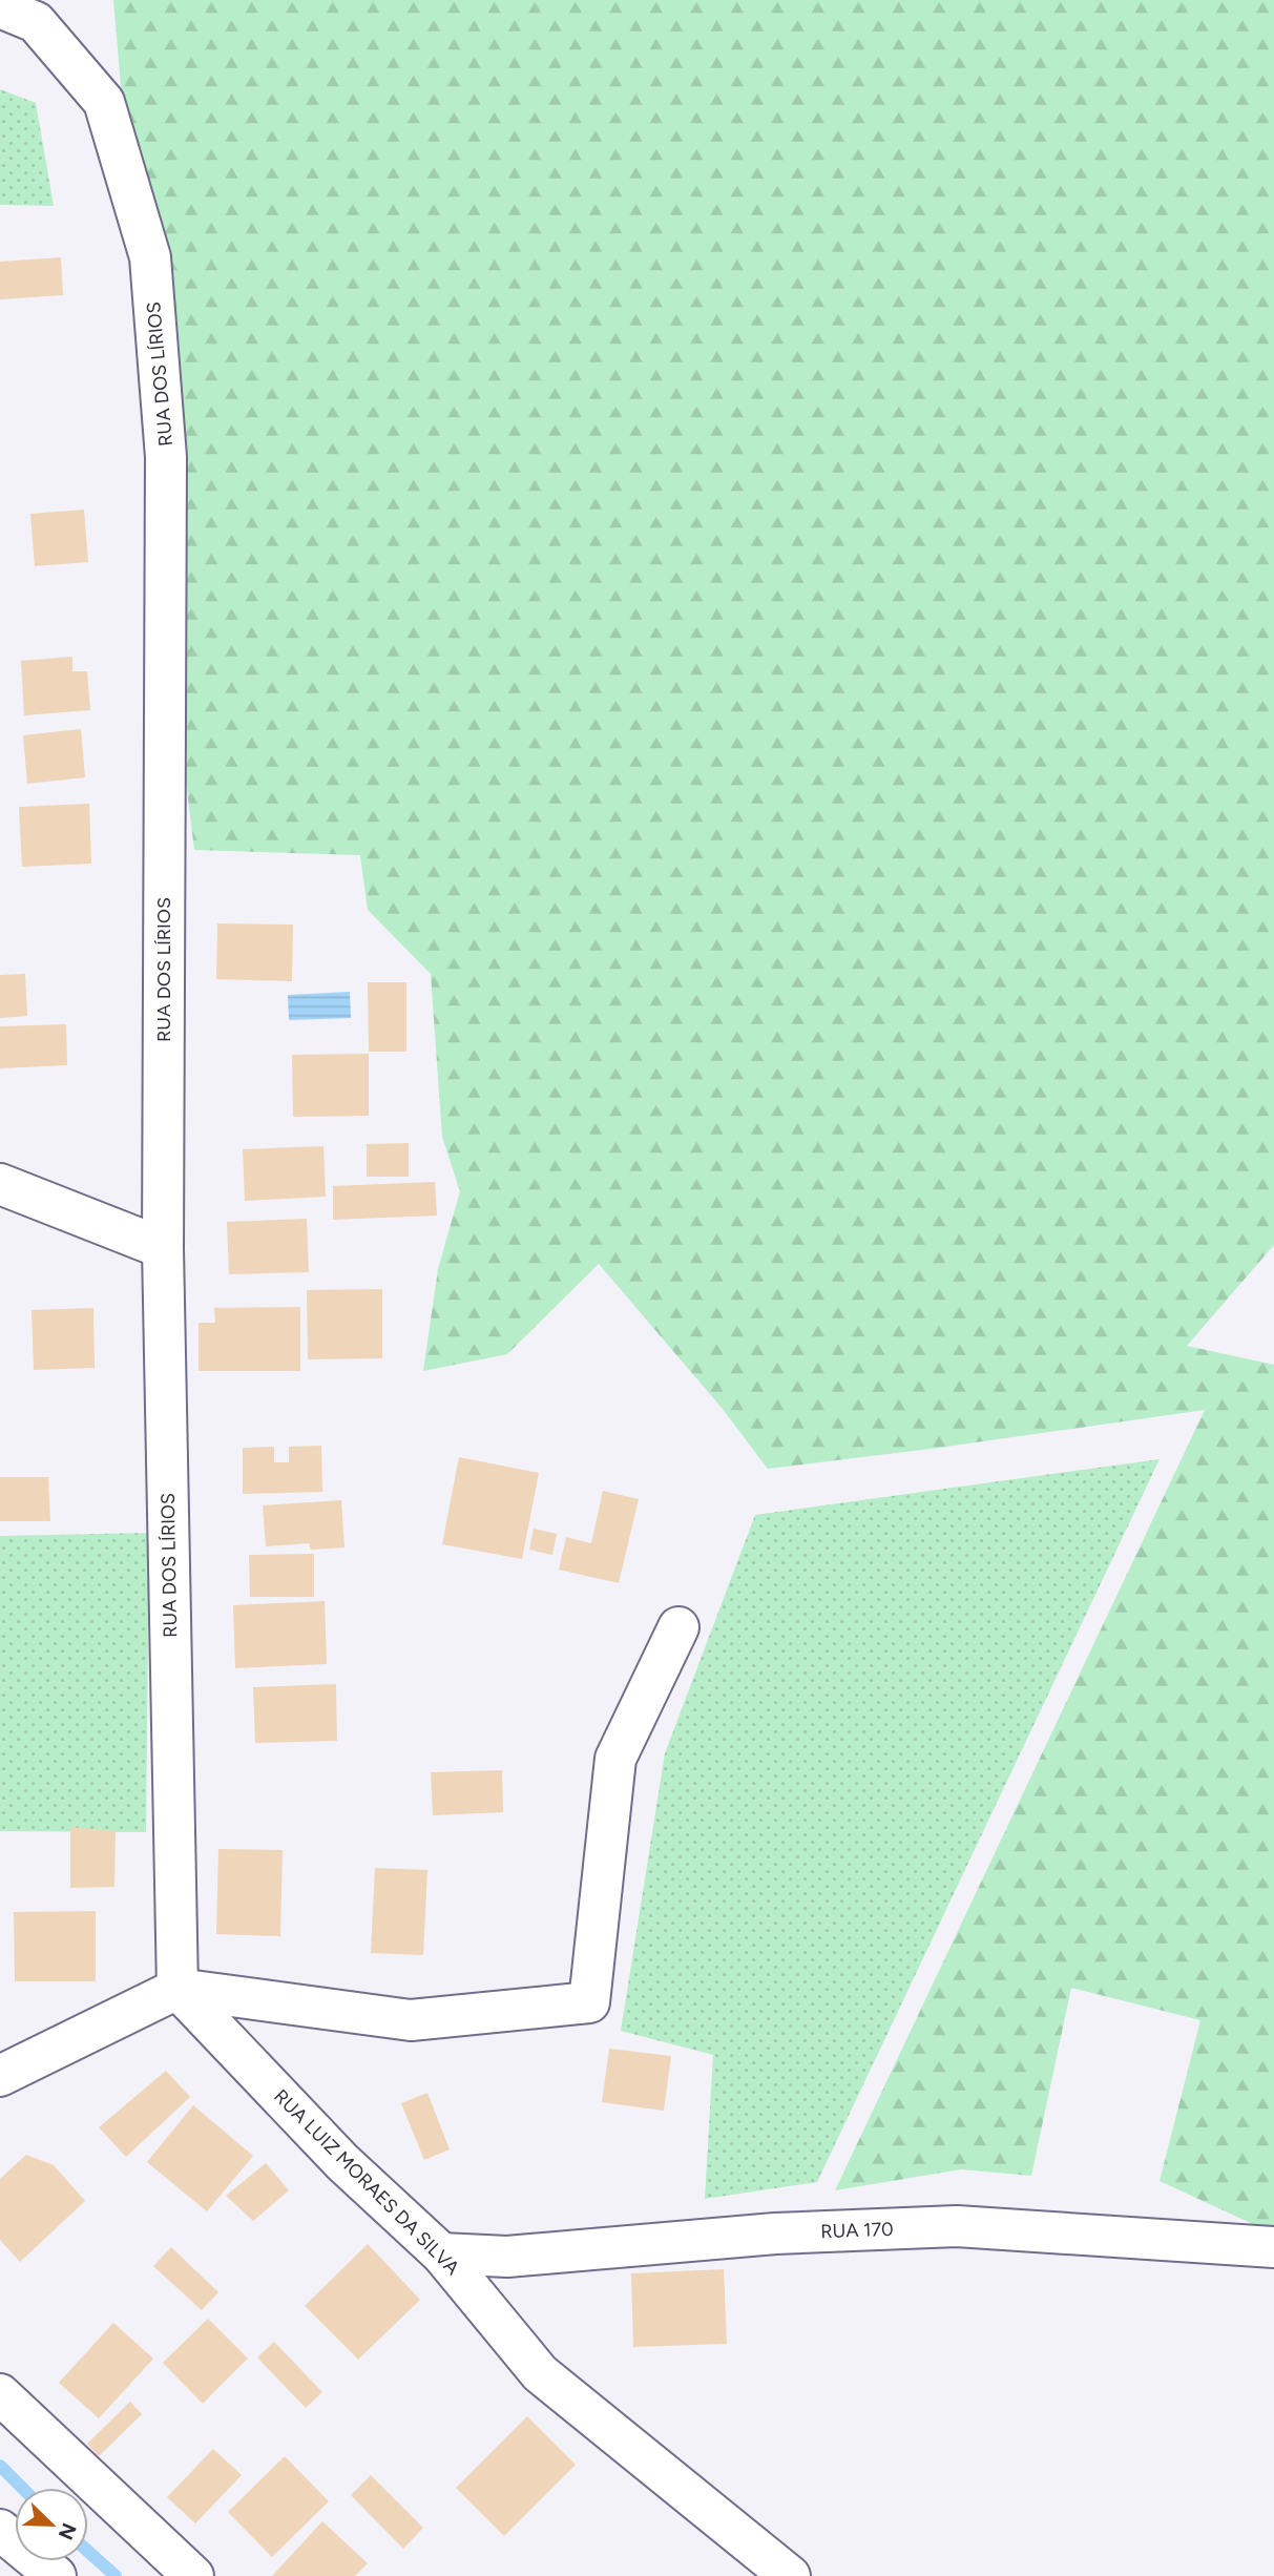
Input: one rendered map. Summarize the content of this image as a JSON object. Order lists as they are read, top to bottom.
{
  "streets": {
    "street": ["RUA DOS LÍRIOS", "RUA LUIZ MORAES DA SILVA", "RUA 170"]
  },
  "crossings": [
    ["RUA DOS LÍRIOS", "RUA LUIZ MORAES DA SILVA"],
    ["RUA LUIZ MORAES DA SILVA", "RUA 170"]
  ],
  "north": "bottom right"
}
